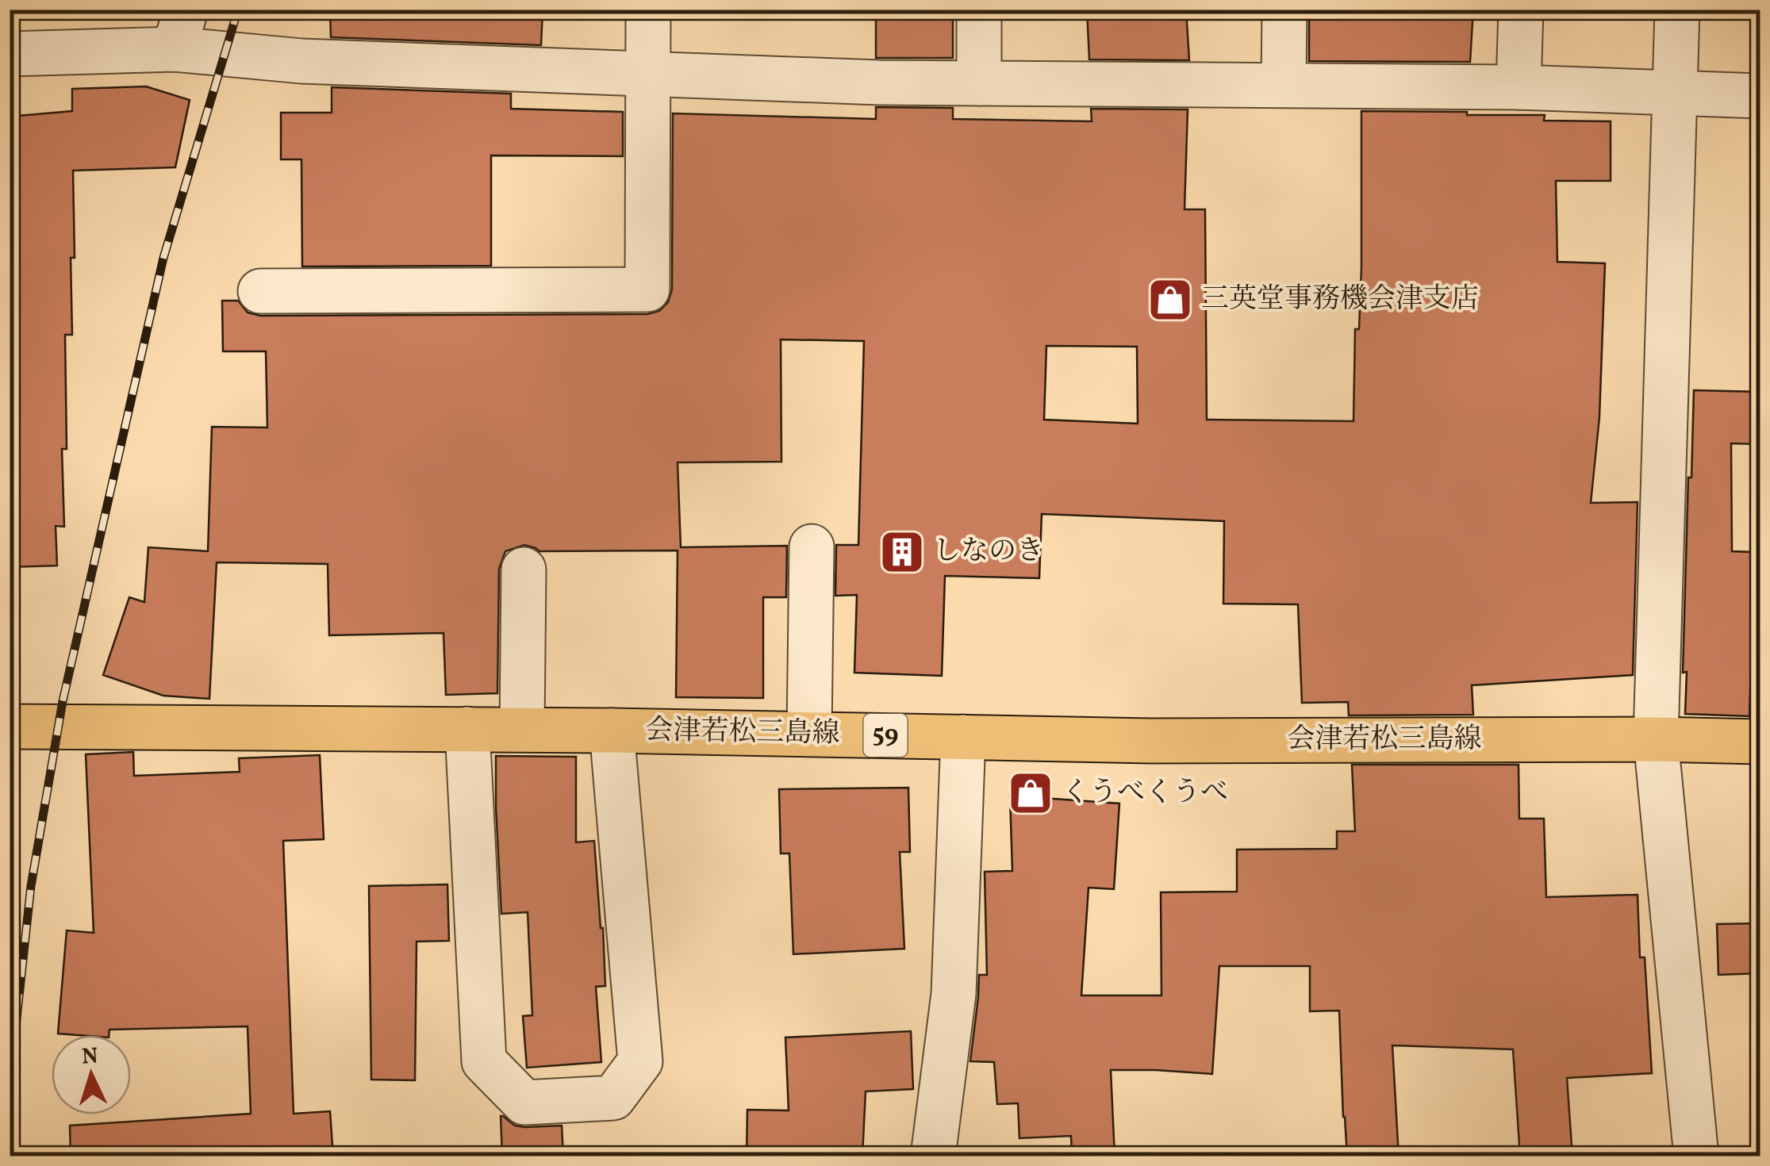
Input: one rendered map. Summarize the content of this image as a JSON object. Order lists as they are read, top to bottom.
{
  "streets": {
    "main road": ["会津若松三島線", "59"]
  },
  "places": {
    "shop": ["三英堂事務機会津支店", "くうべくうべ"],
    "building": ["しなのき"]
  },
  "north": "top"
}
